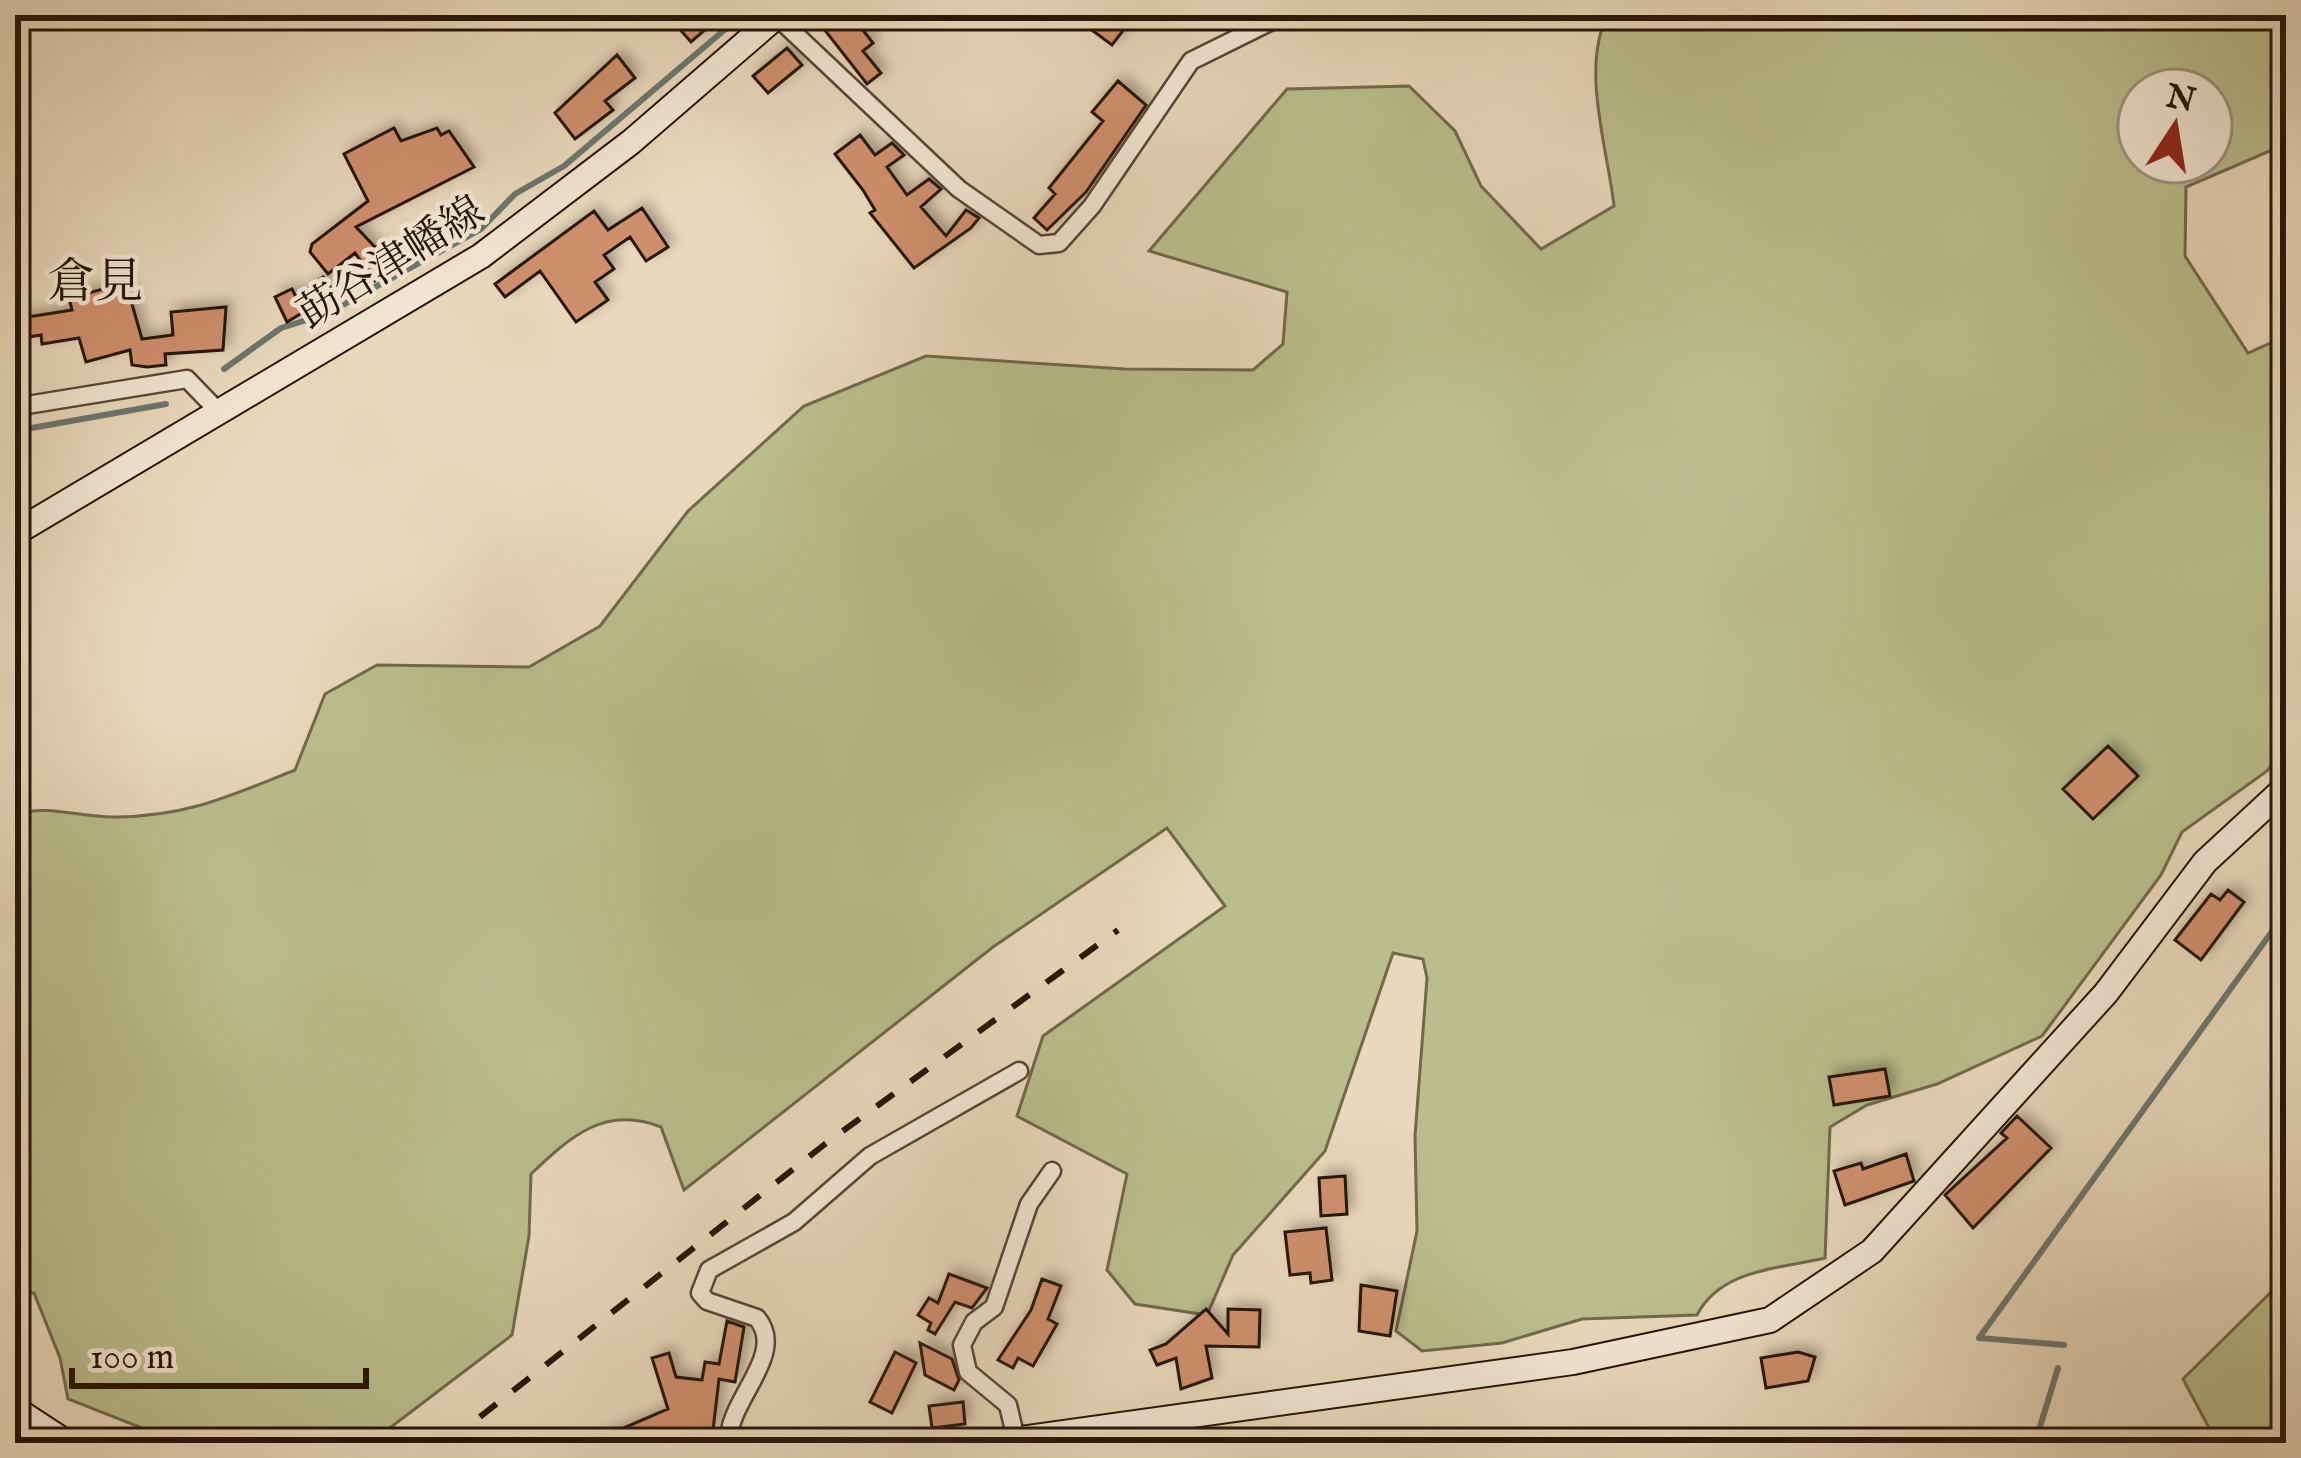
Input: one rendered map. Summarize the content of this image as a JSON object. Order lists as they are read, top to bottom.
{
  "streets": {
    "street": ["莇谷津幡線"]
  },
  "districts": ["倉見"],
  "scale_bar": "100 m",
  "north": "top"
}
